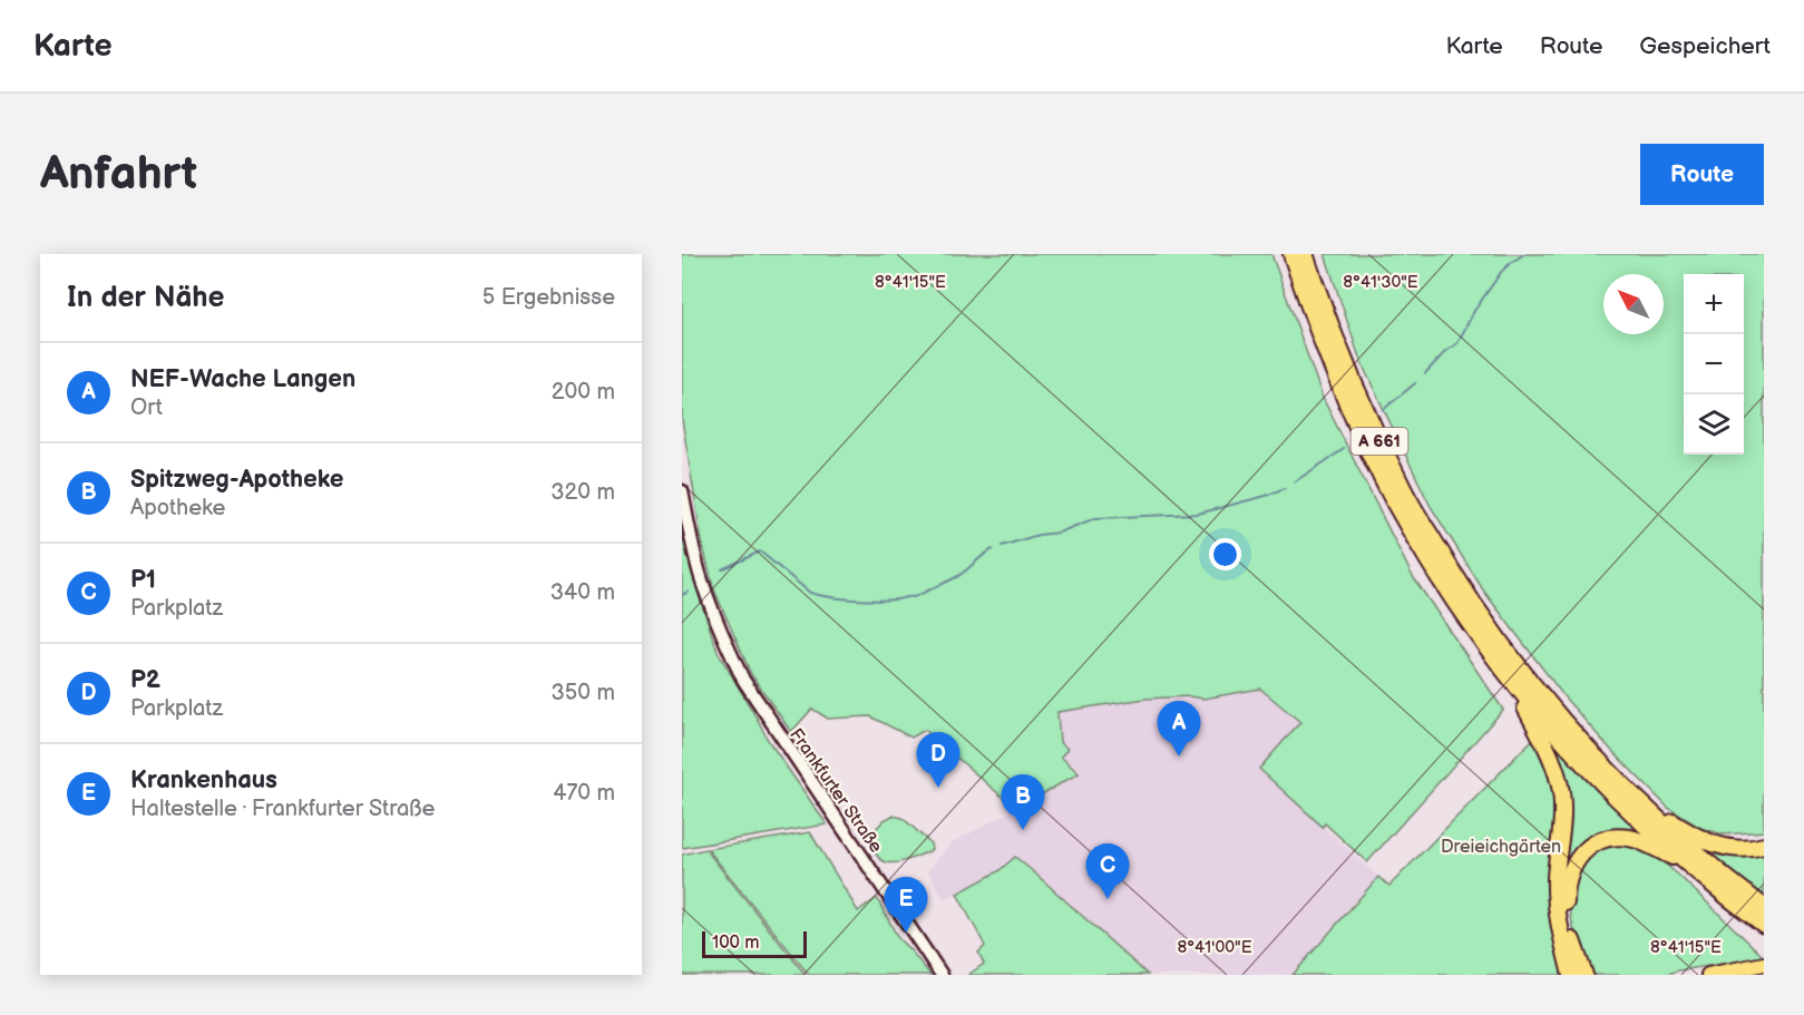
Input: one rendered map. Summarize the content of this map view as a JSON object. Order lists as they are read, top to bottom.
{
  "streets": {
    "highway": ["A 661"],
    "main road": ["Frankfurter Straße"]
  },
  "parks": ["Dreieichgärten"],
  "scale_bar": "100 m",
  "north": "top left",
  "page": {
    "header": "Karte",
    "nav": ["Karte", "Route", "Gespeichert"],
    "buttons": "Route",
    "title": "Anfahrt",
    "heading": ["In der Nähe", "5 Ergebnisse"],
    "map_buttons": ["+", "−"],
    "list": [
      {
        "mark": "A",
        "name": "NEF-Wache Langen",
        "note": "Ort",
        "value": "200 m"
      },
      {
        "mark": "B",
        "name": "Spitzweg-Apotheke",
        "note": "Apotheke",
        "value": "320 m"
      },
      {
        "mark": "C",
        "name": "P1",
        "note": "Parkplatz",
        "value": "340 m"
      },
      {
        "mark": "D",
        "name": "P2",
        "note": "Parkplatz",
        "value": "350 m"
      },
      {
        "mark": "E",
        "name": "Krankenhaus",
        "note": "Haltestelle · Frankfurter Straße",
        "value": "470 m"
      }
    ],
    "pins": [
      "A",
      "D",
      "B",
      "C",
      "E"
    ],
    "scale": "100 m"
  },
  "coordinates": ["8°41'15\"E", "8°41'30\"E", "8°41'00\"E"]
}
